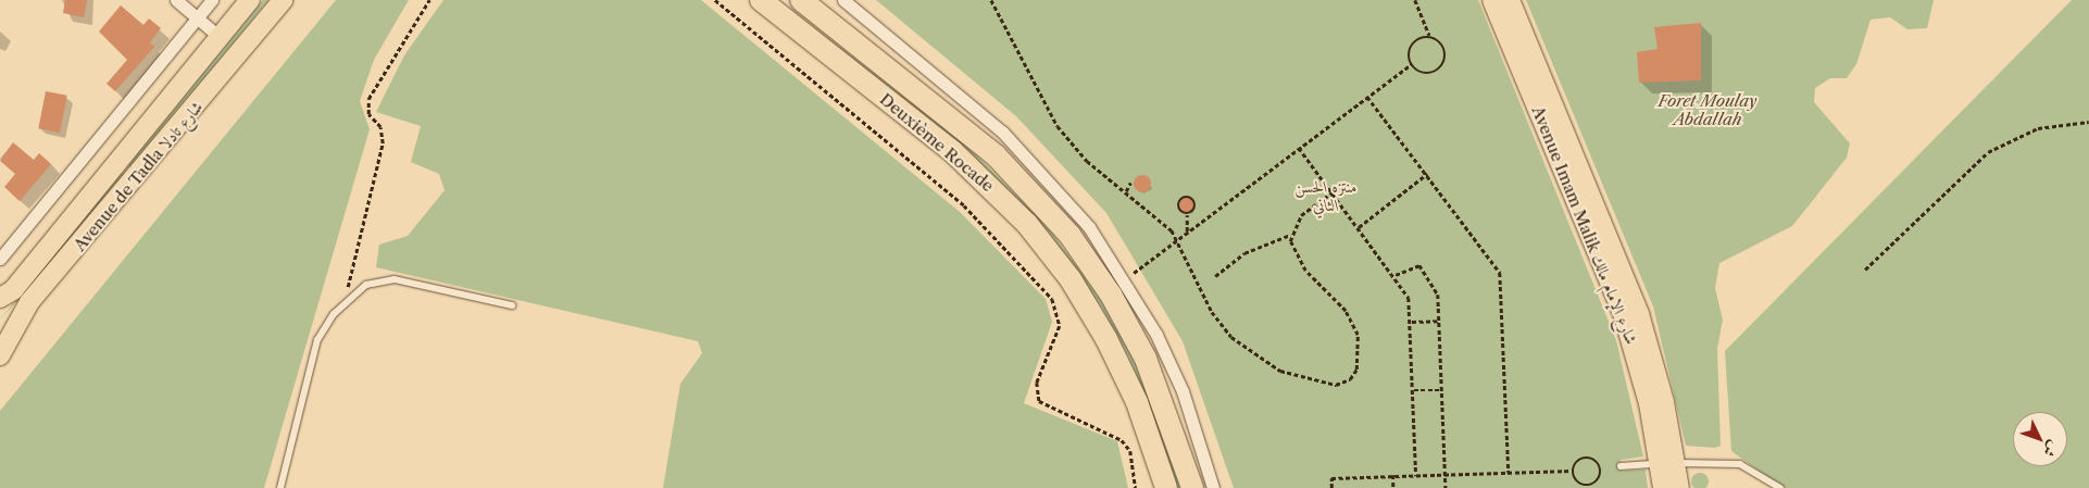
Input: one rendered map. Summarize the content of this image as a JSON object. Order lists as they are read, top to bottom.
{
  "streets": {
    "highway": ["Deuxième Rocade"],
    "main road": ["Avenue de Tadla شارع تادلا", "Avenue Imam Malik شارع الإمام مالك"]
  },
  "parks": ["Foret Moulay Abdallah", "منتزه الحسن الثاني"],
  "north": "bottom right"
}
